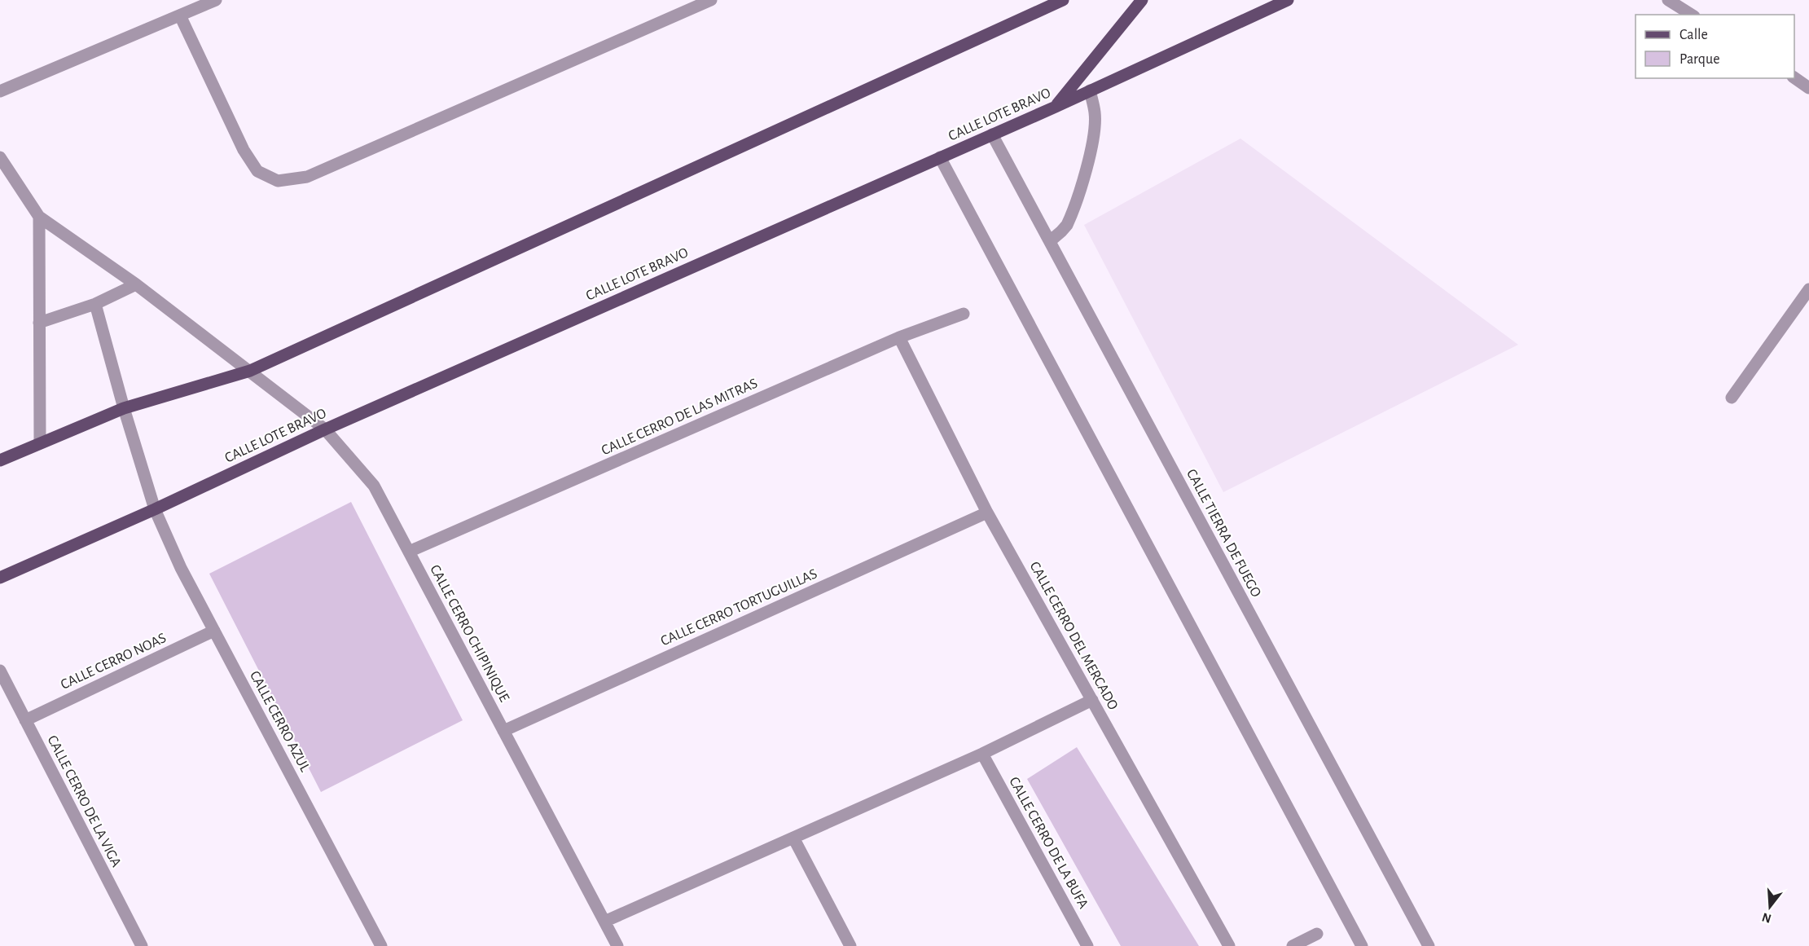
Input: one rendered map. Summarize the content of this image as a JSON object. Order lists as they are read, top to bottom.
{
  "streets": {
    "main road": ["CALLE LOTE BRAVO"],
    "street": [
      "CALLE CERRO DE LAS MITRAS",
      "CALLE TIERRA DE FUEGO",
      "CALLE CERRO TORTUGUILLAS",
      "CALLE CERRO CHIPINIQUE",
      "CALLE CERRO DEL MERCADO",
      "CALLE CERRO NOAS",
      "CALLE CERRO AZUL",
      "CALLE CERRO DE LA VIGA",
      "CALLE CERRO DE LA BUFA"
    ]
  },
  "crossings": [
    ["CALLE LOTE BRAVO", "CALLE TIERRA DE FUEGO"],
    ["CALLE LOTE BRAVO", "CALLE CERRO CHIPINIQUE"],
    ["CALLE LOTE BRAVO", "CALLE CERRO AZUL"],
    ["CALLE CERRO DE LAS MITRAS", "CALLE CERRO CHIPINIQUE"],
    ["CALLE CERRO DE LAS MITRAS", "CALLE CERRO DEL MERCADO"],
    ["CALLE CERRO TORTUGUILLAS", "CALLE CERRO CHIPINIQUE"],
    ["CALLE CERRO TORTUGUILLAS", "CALLE CERRO DEL MERCADO"],
    ["CALLE CERRO NOAS", "CALLE CERRO AZUL"],
    ["CALLE CERRO NOAS", "CALLE CERRO DE LA VIGA"]
  ],
  "legend": ["Calle", "Parque"],
  "north": "bottom"
}
